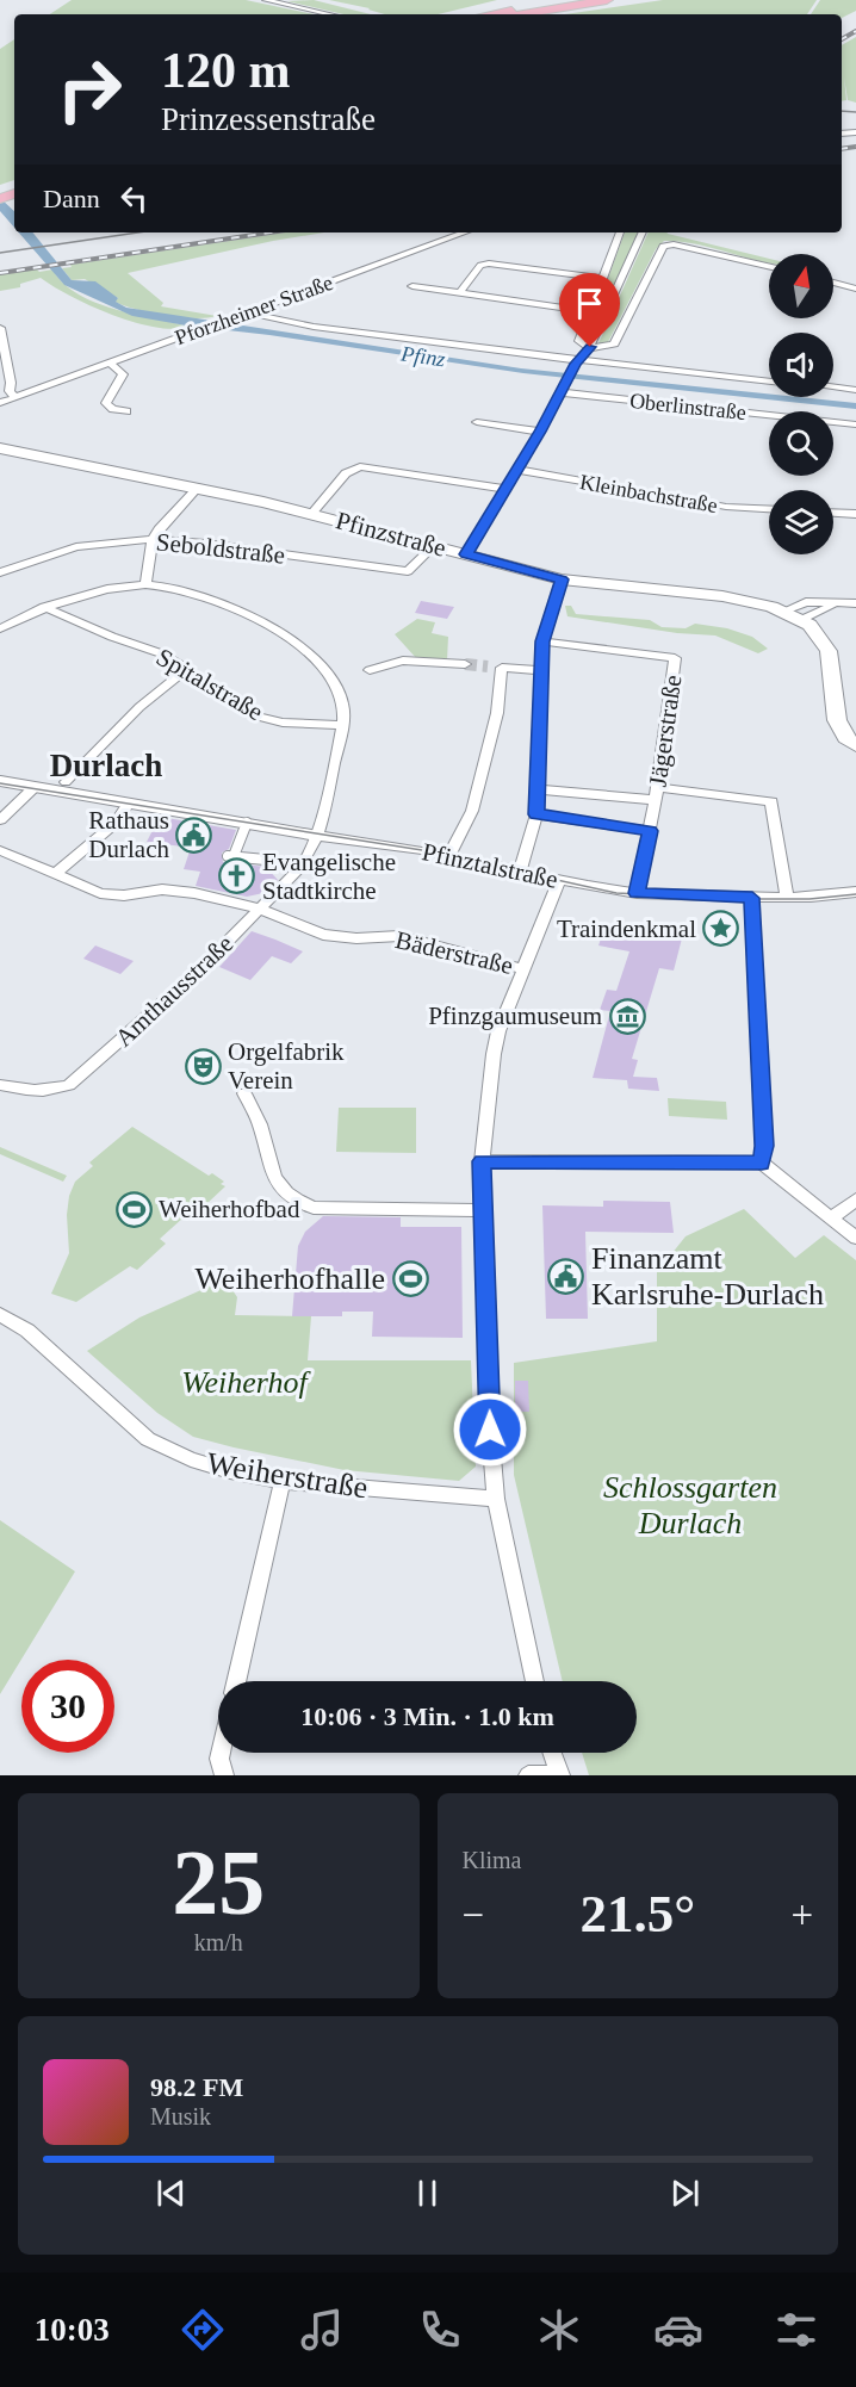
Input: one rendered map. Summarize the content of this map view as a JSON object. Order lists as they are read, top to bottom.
{
  "streets": {
    "main road": ["Pfinzstraße"],
    "street": [
      "Pforzheimer Straße",
      "Oberlinstraße",
      "Kleinbachstraße",
      "Seboldstraße",
      "Spitalstraße",
      "Jägerstraße",
      "Pfinztalstraße",
      "Bäderstraße",
      "Amthausstraße",
      "Weiherstraße"
    ]
  },
  "crossings": [
    ["Pfinzstraße", "Seboldstraße"],
    ["Spitalstraße", "Amthausstraße"],
    ["Jägerstraße", "Pfinztalstraße"],
    ["Pfinztalstraße", "Amthausstraße"],
    ["Bäderstraße", "Amthausstraße"]
  ],
  "districts": ["Durlach"],
  "water": ["Pfinz"],
  "parks": ["Weiherhof", "Schlossgarten Durlach"],
  "places": {
    "public building": ["Rathaus Durlach", "Finanzamt Karlsruhe-Durlach"],
    "church": ["Evangelische Stadtkirche"],
    "place": ["Traindenkmal"],
    "museum": ["Pfinzgaumuseum"],
    "theatre": ["Orgelfabrik Verein"],
    "sports": ["Weiherhofbad", "Weiherhofhalle"]
  },
  "north": "top",
  "page": {
    "turn": ["120 m", "Prinzessenstraße"],
    "then": "Dann",
    "limit": "30",
    "trip": "10:06 · 3 Min. · 1.0 km",
    "tile": [
      ["25", "km/h"],
      "Klima"
    ],
    "heat": ["−", "21.5°", "+"],
    "song": ["98.2 FM", "Musik"],
    "tabs": "10:03"
  }
}
